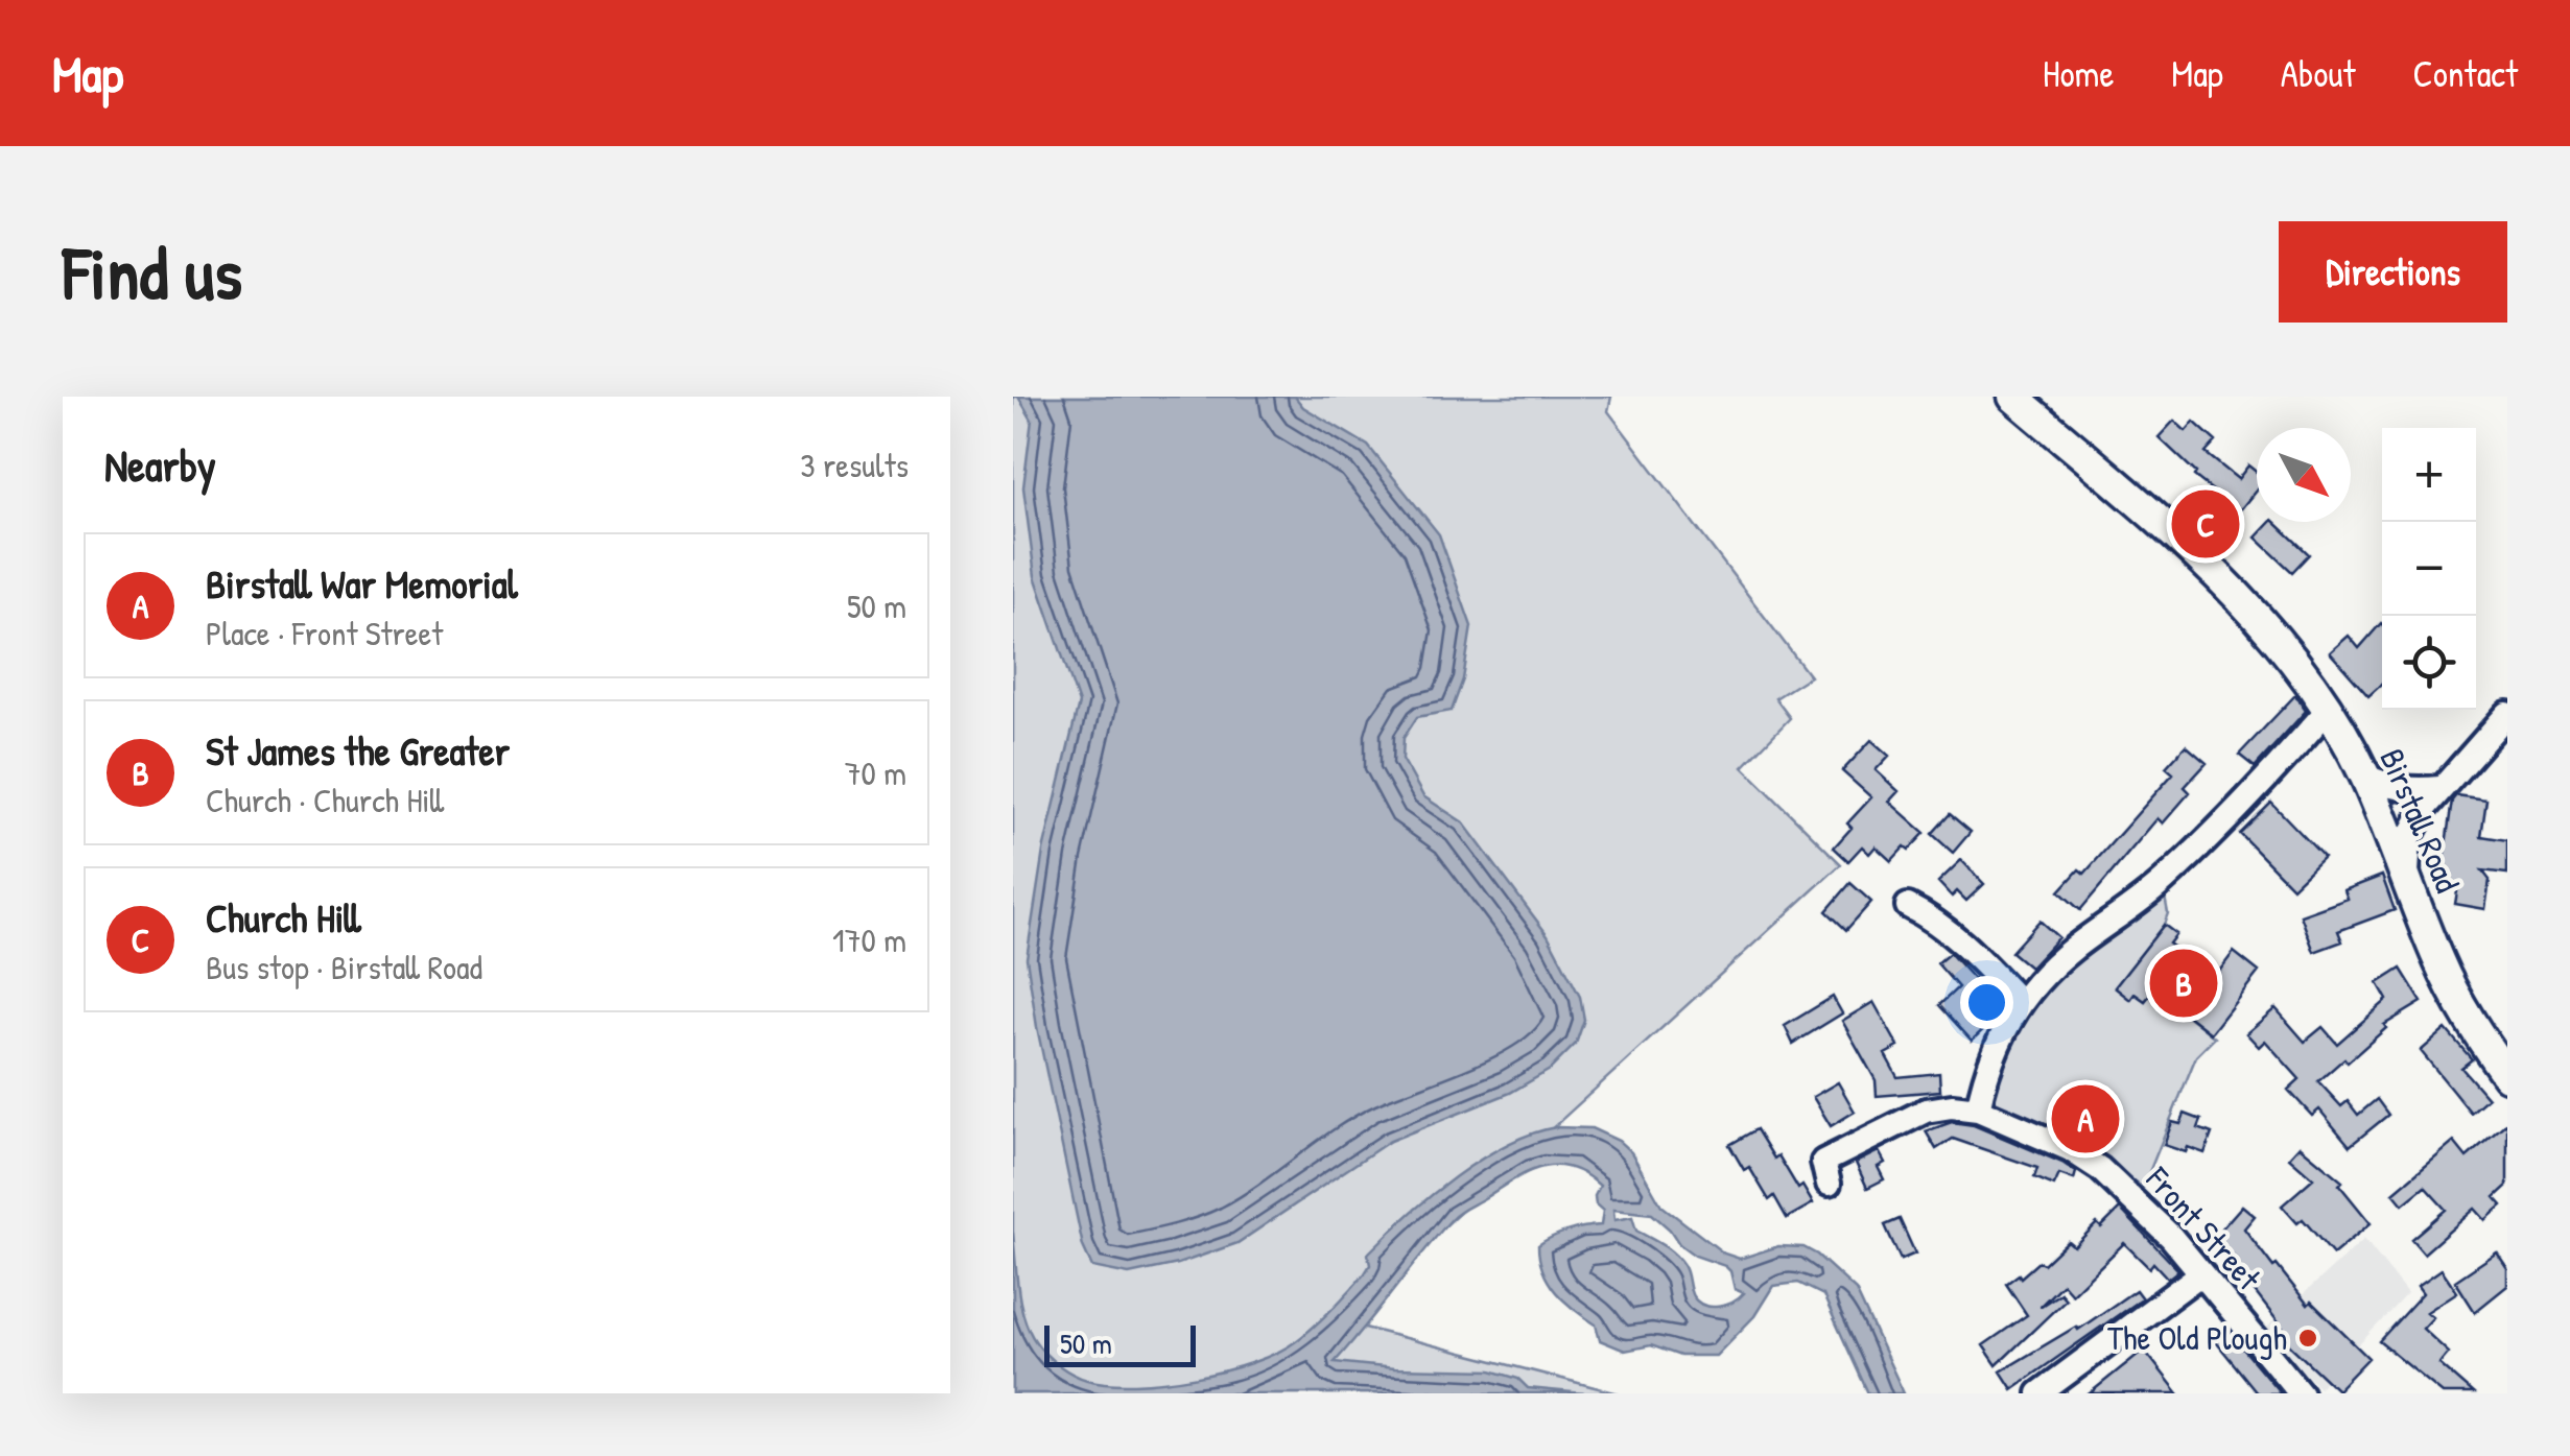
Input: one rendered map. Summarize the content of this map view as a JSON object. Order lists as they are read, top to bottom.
{
  "streets": {
    "street": ["Birstall Road", "Front Street"]
  },
  "places": ["The Old Plough"],
  "scale_bar": "50 m",
  "north": "bottom right",
  "page": {
    "header": "Map",
    "nav": [
      "Home",
      "Map",
      "About",
      "Contact"
    ],
    "buttons": "Directions",
    "title": "Find us",
    "heading": ["Nearby", "3 results"],
    "map_buttons": ["+", "−"],
    "pins": ["C", "B", "A"],
    "list": [
      {
        "mark": "A",
        "name": "Birstall War Memorial",
        "note": "Place · Front Street",
        "value": "50 m"
      },
      {
        "mark": "B",
        "name": "St James the Greater",
        "note": "Church · Church Hill",
        "value": "70 m"
      },
      {
        "mark": "C",
        "name": "Church Hill",
        "note": "Bus stop · Birstall Road",
        "value": "170 m"
      }
    ],
    "scale": "50 m"
  }
}
